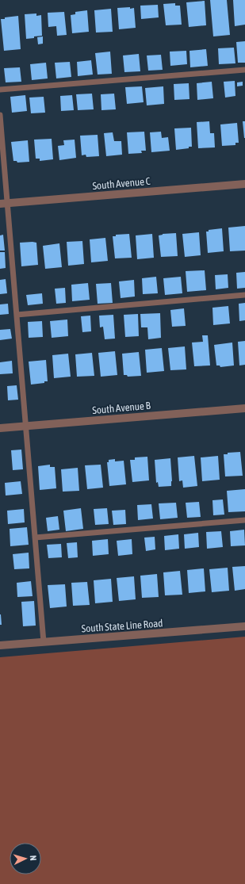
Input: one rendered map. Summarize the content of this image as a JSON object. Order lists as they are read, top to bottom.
{
  "streets": {
    "street": ["South Avenue C", "South Avenue B", "South State Line Road"]
  },
  "north": "right"
}
